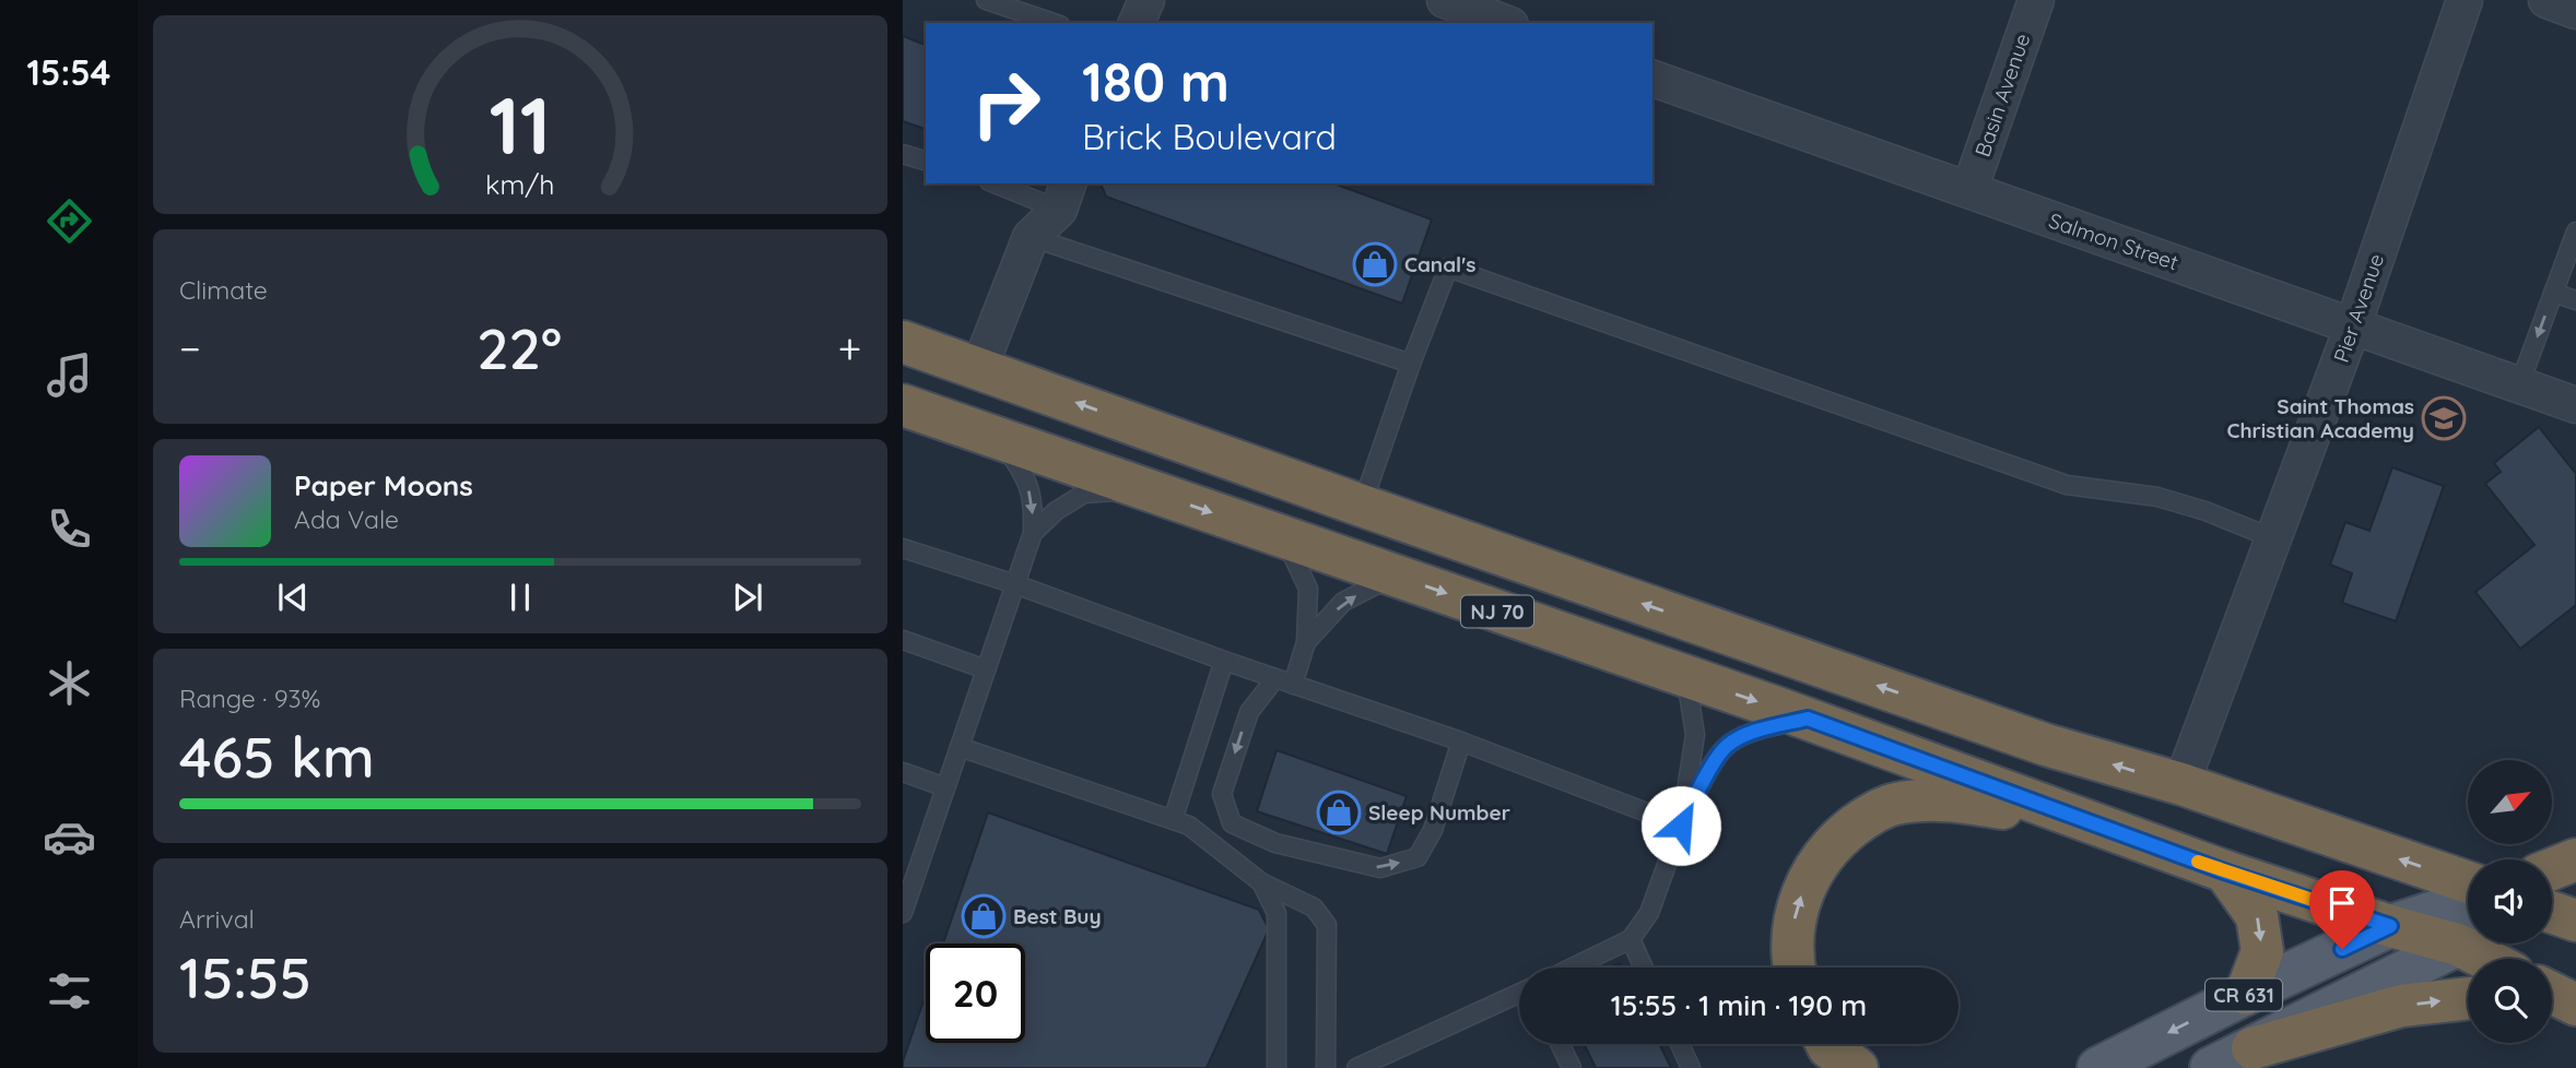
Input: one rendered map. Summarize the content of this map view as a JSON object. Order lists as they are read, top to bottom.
{
  "streets": {
    "highway": ["NJ 70"],
    "main road": ["CR 631"],
    "street": ["Basin Avenue", "Salmon Street", "Pier Avenue"]
  },
  "crossings": [
    ["Basin Avenue", "Salmon Street"],
    ["Salmon Street", "Pier Avenue"],
    ["Pier Avenue", "NJ 70"],
    ["NJ 70", "CR 631"]
  ],
  "places": {
    "shop": ["Canal's", "Sleep Number", "Best Buy"],
    "school or university": ["Saint Thomas Christian Academy"]
  },
  "north": "top right",
  "page": {
    "tabs": "15:54",
    "turn": ["180 m", "Brick Boulevard"],
    "tile": [
      "Climate",
      ["Range · 93%", "465 km"],
      ["Arrival", "15:55"]
    ],
    "heat": ["−", "22°", "+"],
    "song": ["Paper Moons", "Ada Vale"],
    "limit": "20",
    "trip": "15:55 · 1 min · 190 m",
    "gauge": ["11", "km/h"]
  }
}
